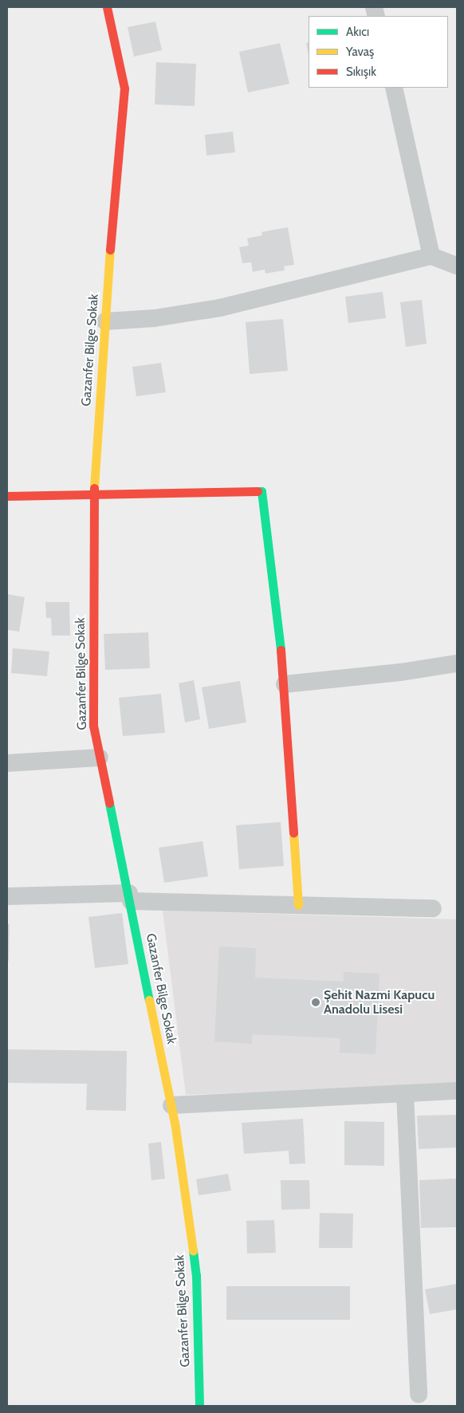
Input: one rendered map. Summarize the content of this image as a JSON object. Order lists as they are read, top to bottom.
{
  "streets": {
    "street": ["Gazanfer Bilge Sokak"]
  },
  "places": ["Şehit Nazmi Kapucu Anadolu Lisesi"],
  "legend": ["Akıcı", "Yavaş", "Sıkışık"]
}
